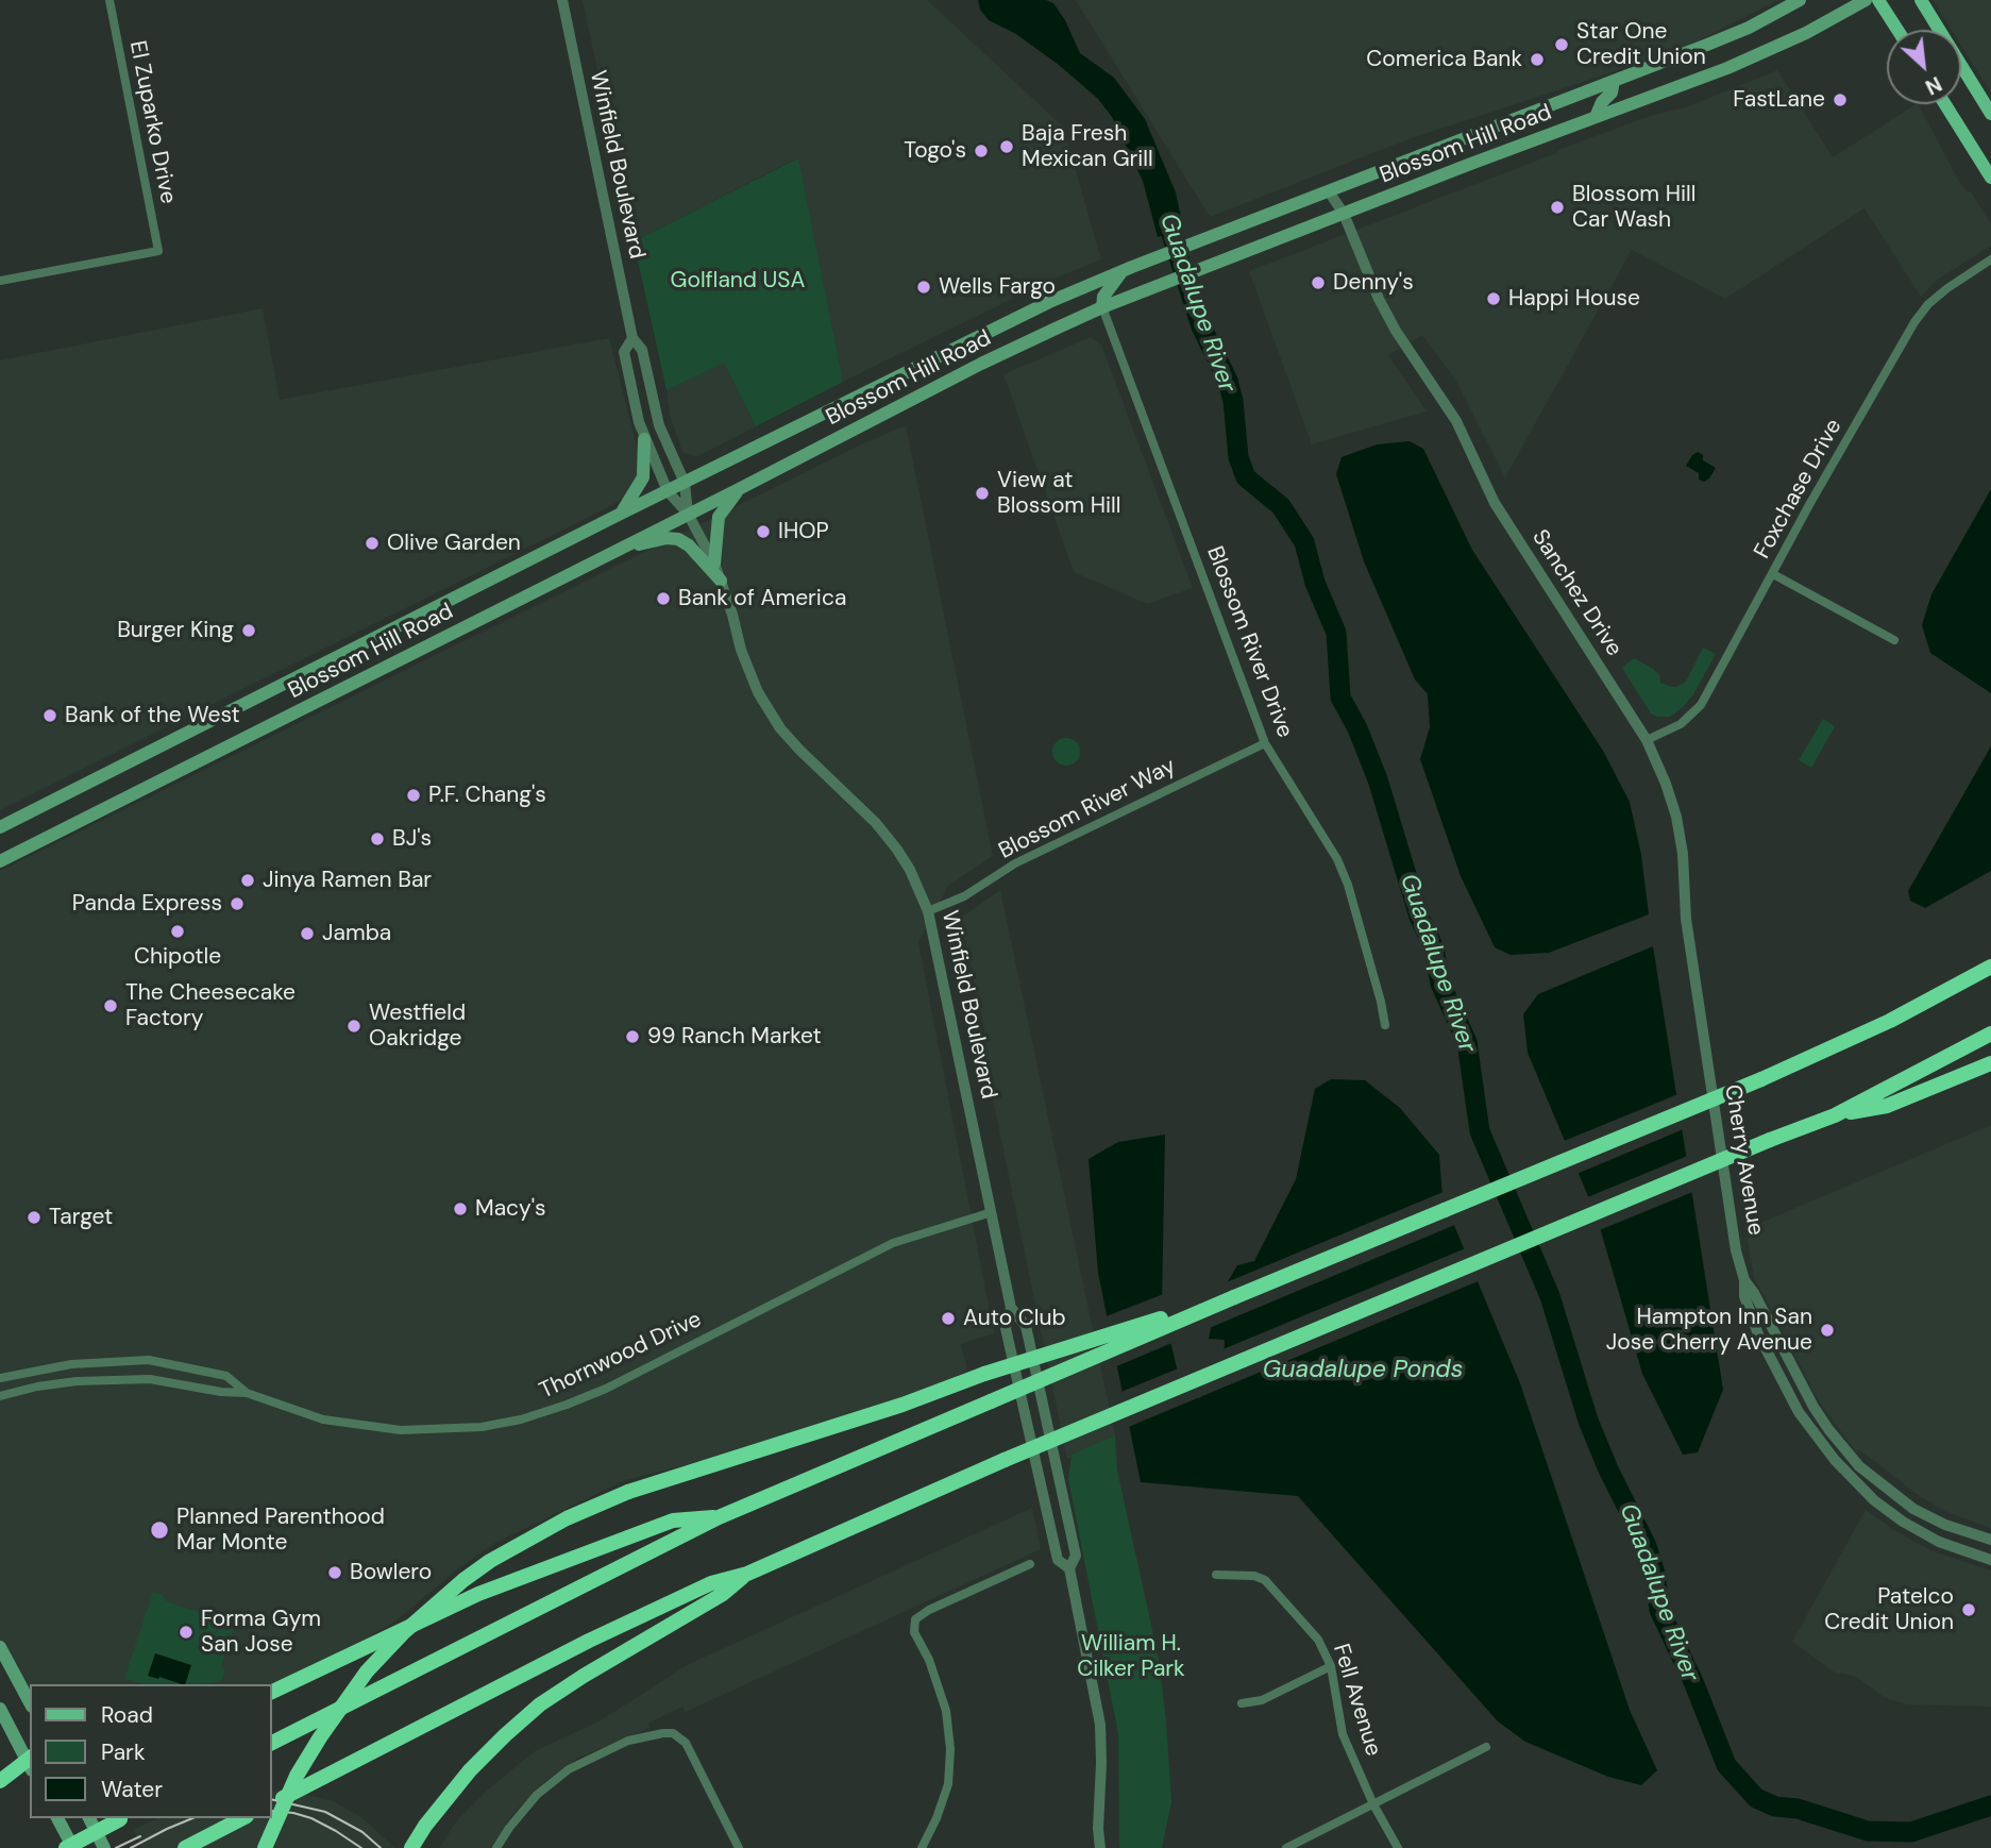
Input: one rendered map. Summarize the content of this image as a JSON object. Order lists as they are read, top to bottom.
{
  "streets": {
    "main road": ["Blossom Hill Road"],
    "street": [
      "El Zuparko Drive",
      "Winfield Boulevard",
      "Foxchase Drive",
      "Sanchez Drive",
      "Blossom River Drive",
      "Blossom River Way",
      "Cherry Avenue",
      "Thornwood Drive",
      "Fell Avenue"
    ]
  },
  "crossings": [
    ["Blossom Hill Road", "Winfield Boulevard"],
    ["Blossom Hill Road", "Sanchez Drive"],
    ["Blossom Hill Road", "Blossom River Drive"],
    ["Winfield Boulevard", "Blossom River Way"],
    ["Winfield Boulevard", "Thornwood Drive"],
    ["Foxchase Drive", "Sanchez Drive"],
    ["Sanchez Drive", "Cherry Avenue"],
    ["Blossom River Drive", "Blossom River Way"]
  ],
  "water": ["Guadalupe River", "Guadalupe Ponds"],
  "parks": ["Golfland USA", "William H. Cilker Park"],
  "places": [
    "Star One Credit Union",
    "Comerica Bank",
    "FastLane",
    "Baja Fresh Mexican Grill",
    "Togo's",
    "Blossom Hill Car Wash",
    "Denny's",
    "Wells Fargo",
    "Happi House",
    "View at Blossom Hill",
    "IHOP",
    "Olive Garden",
    "Bank of America",
    "Burger King",
    "Bank of the West",
    "P.F. Chang's",
    "BJ's",
    "Jinya Ramen Bar",
    "Panda Express",
    "Chipotle",
    "Jamba",
    "The Cheesecake Factory",
    "Westfield Oakridge",
    "99 Ranch Market",
    "Macy's",
    "Target",
    "Auto Club",
    "Hampton Inn San Jose Cherry Avenue",
    "Planned Parenthood Mar Monte",
    "Bowlero",
    "Patelco Credit Union",
    "Forma Gym San Jose"
  ],
  "legend": ["Road", "Park", "Water"],
  "north": "bottom right"
}
